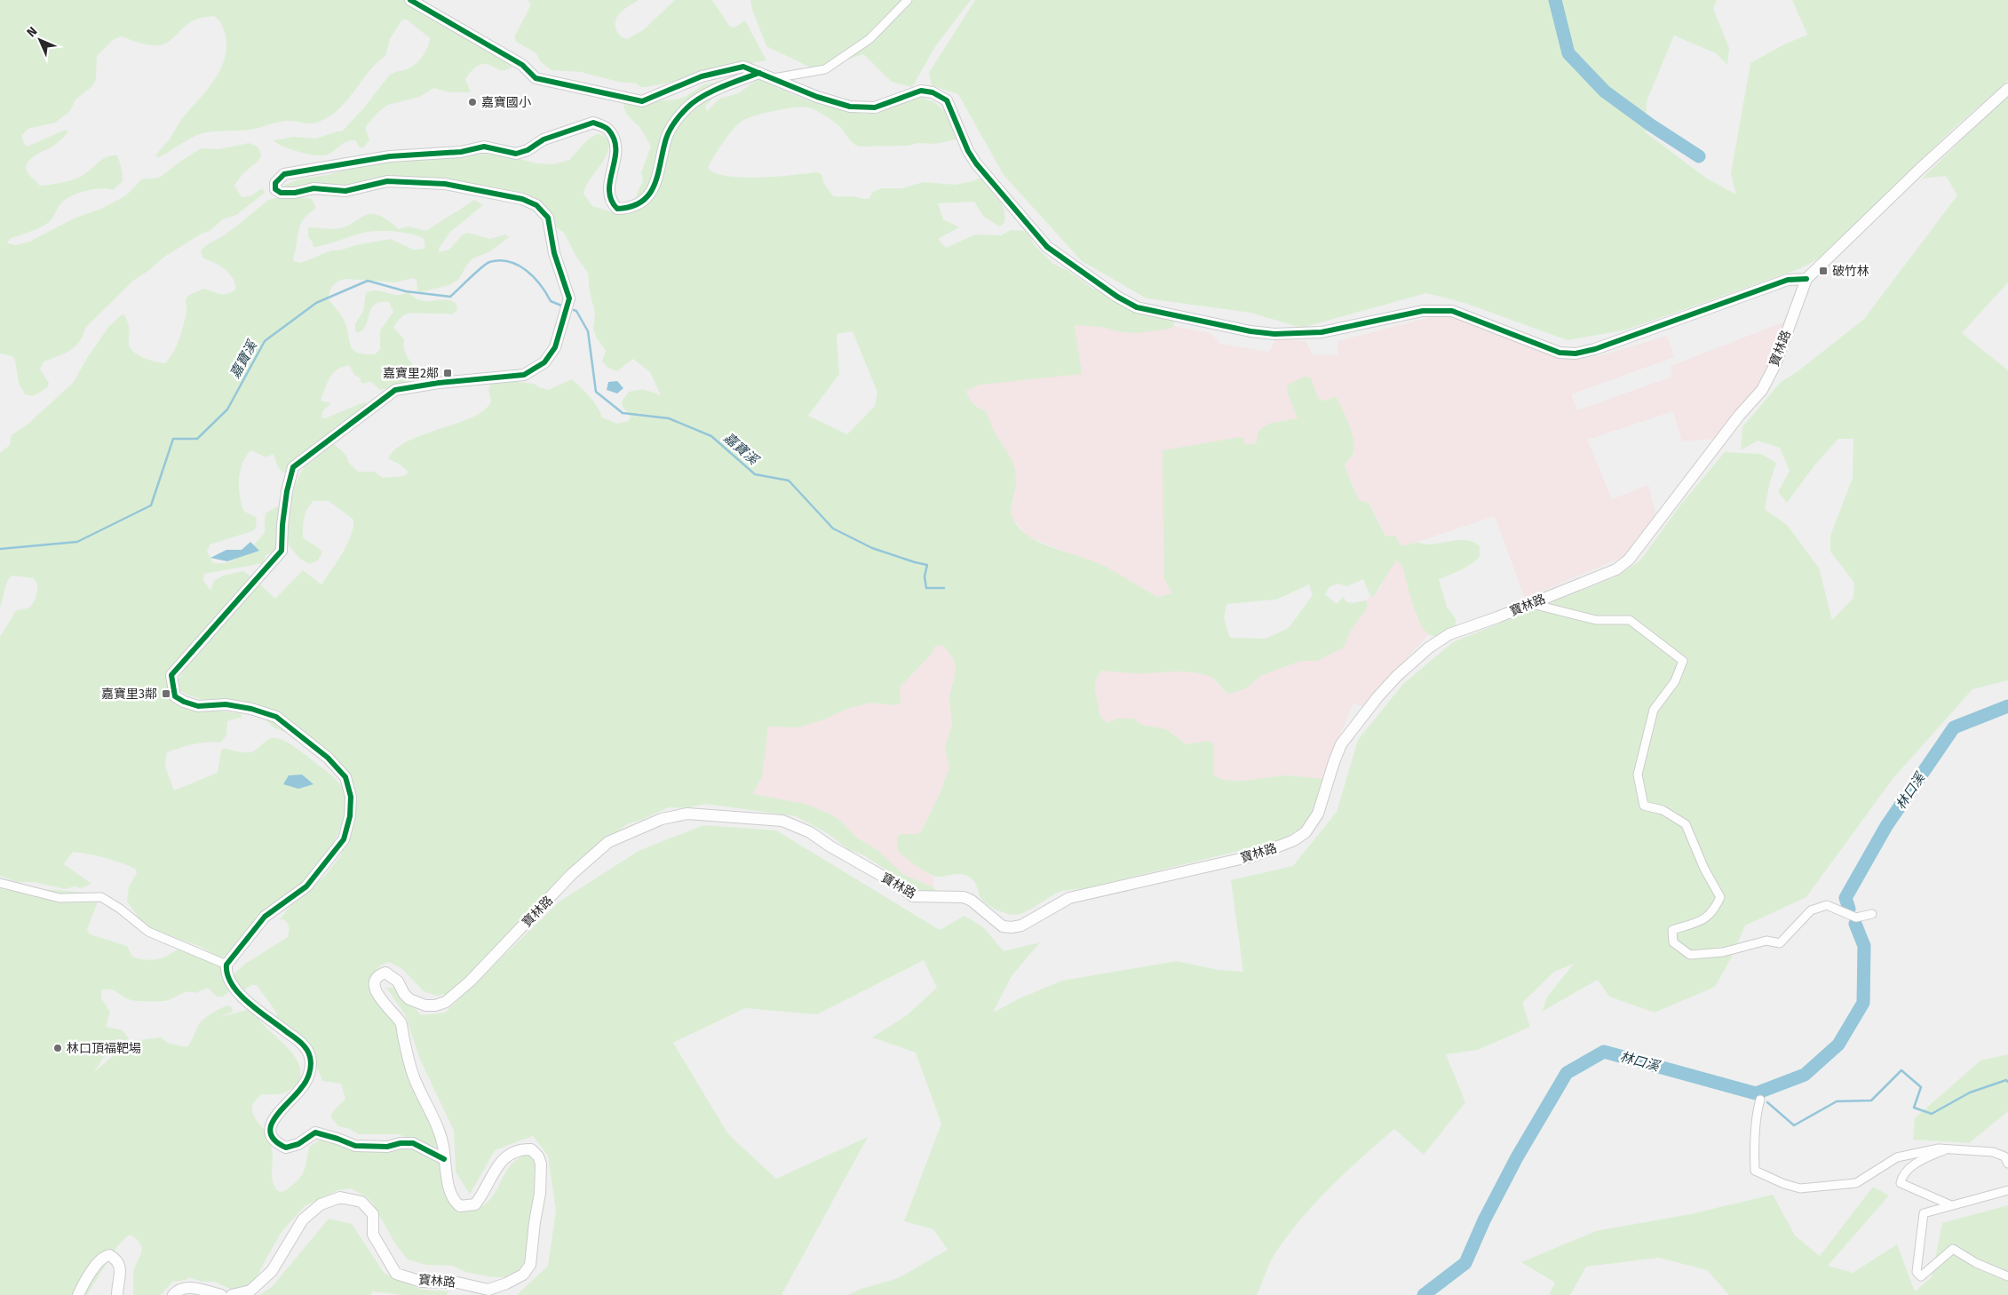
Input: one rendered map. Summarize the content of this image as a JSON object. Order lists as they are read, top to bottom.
{
  "streets": {
    "street": ["寶林路"]
  },
  "water": ["嘉寶溪", "林口溪"],
  "places": {
    "other": ["嘉寶國小", "林口頂福靶場"],
    "transit": ["破竹林", "嘉寶里2鄰", "嘉寶里3鄰"]
  },
  "north": "top left"
}
